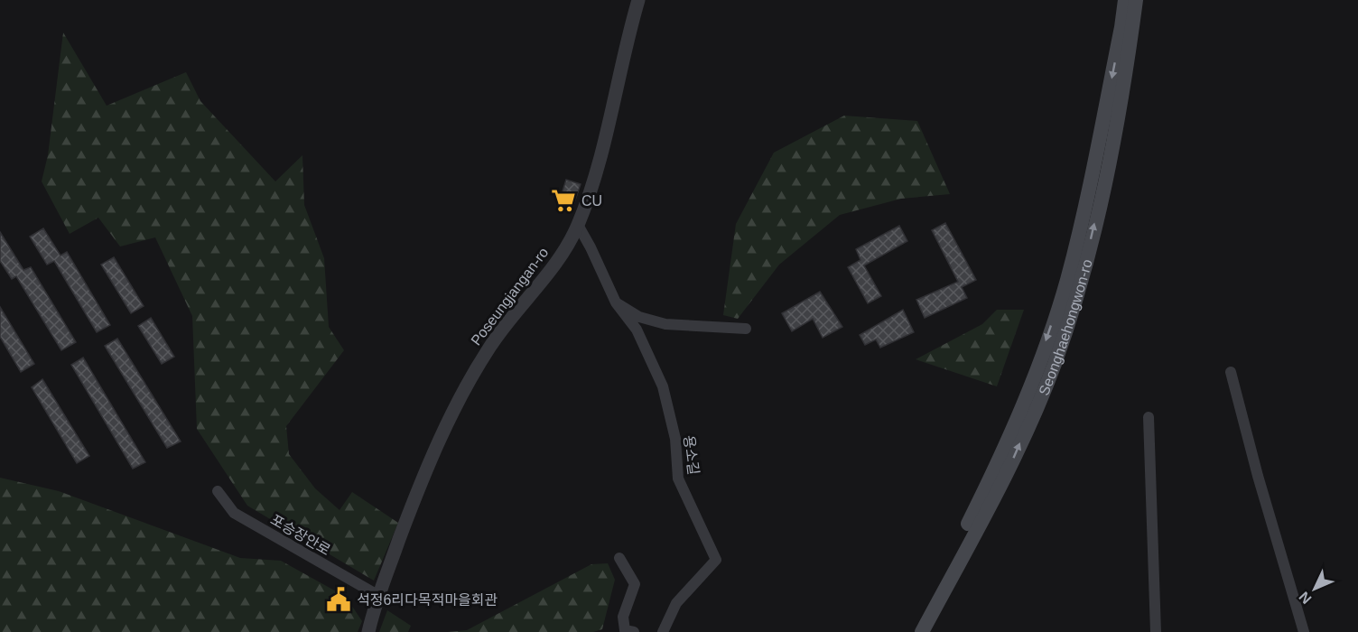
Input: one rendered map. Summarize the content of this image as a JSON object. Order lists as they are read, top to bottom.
{
  "streets": {
    "main road": ["Seonghaehongwon-ro"],
    "street": ["Poseungjangan-ro", "용소길", "포승장안로"]
  },
  "crossings": [
    ["Poseungjangan-ro", "용소길"],
    ["Poseungjangan-ro", "포승장안로"]
  ],
  "places": {
    "supermarket": ["CU"],
    "public building": ["석정6리다목적마을회관"]
  },
  "north": "bottom left"
}
